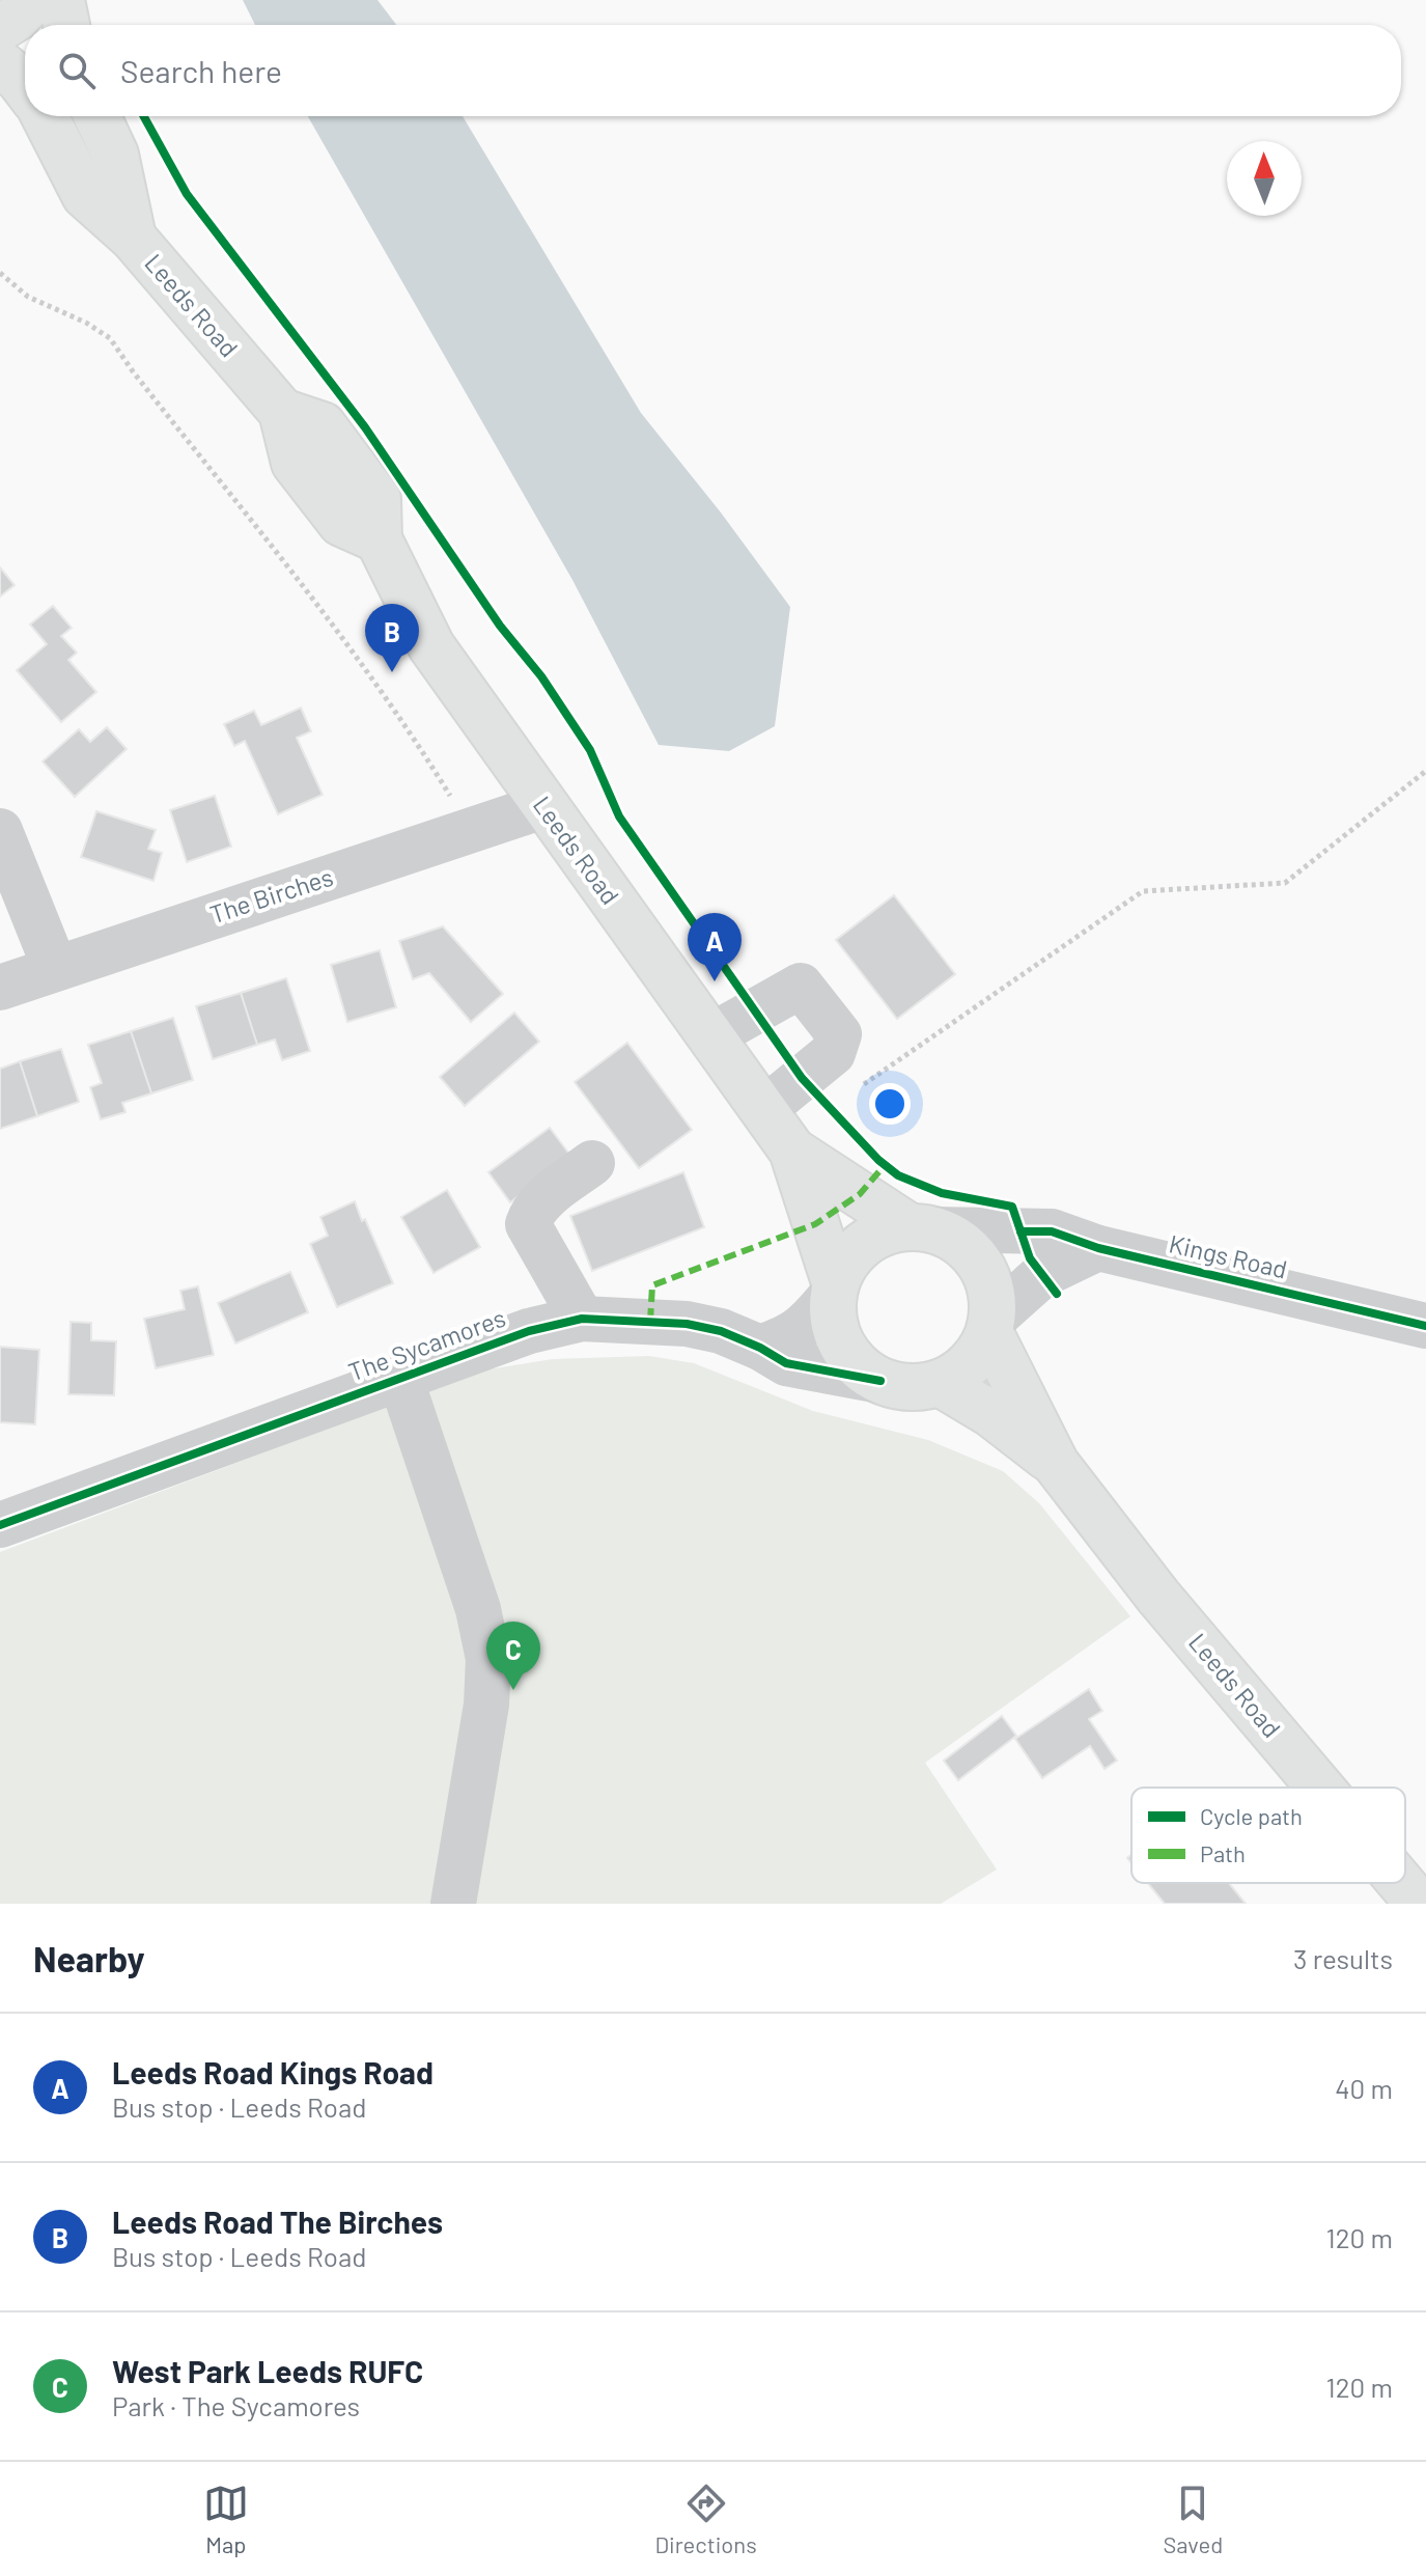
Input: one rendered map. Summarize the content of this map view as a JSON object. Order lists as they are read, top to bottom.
{
  "streets": {
    "highway": ["Leeds Road"],
    "street": ["The Birches", "Kings Road", "The Sycamores"]
  },
  "crossings": [
    ["Leeds Road", "The Birches"],
    ["Leeds Road", "Kings Road"],
    ["Leeds Road", "The Sycamores"],
    ["Kings Road", "The Sycamores"]
  ],
  "legend": ["Cycle path", "Path"],
  "north": "top",
  "page": {
    "search": "Search here",
    "pins": ["B", "A", "C"],
    "heading": ["Nearby", "3 results"],
    "list": [
      {
        "mark": "A",
        "name": "Leeds Road Kings Road",
        "note": "Bus stop · Leeds Road",
        "value": "40 m"
      },
      {
        "mark": "B",
        "name": "Leeds Road The Birches",
        "note": "Bus stop · Leeds Road",
        "value": "120 m"
      },
      {
        "mark": "C",
        "name": "West Park Leeds RUFC",
        "note": "Park · The Sycamores",
        "value": "120 m"
      }
    ],
    "nav": ["Map", "Directions", "Saved"]
  }
}
